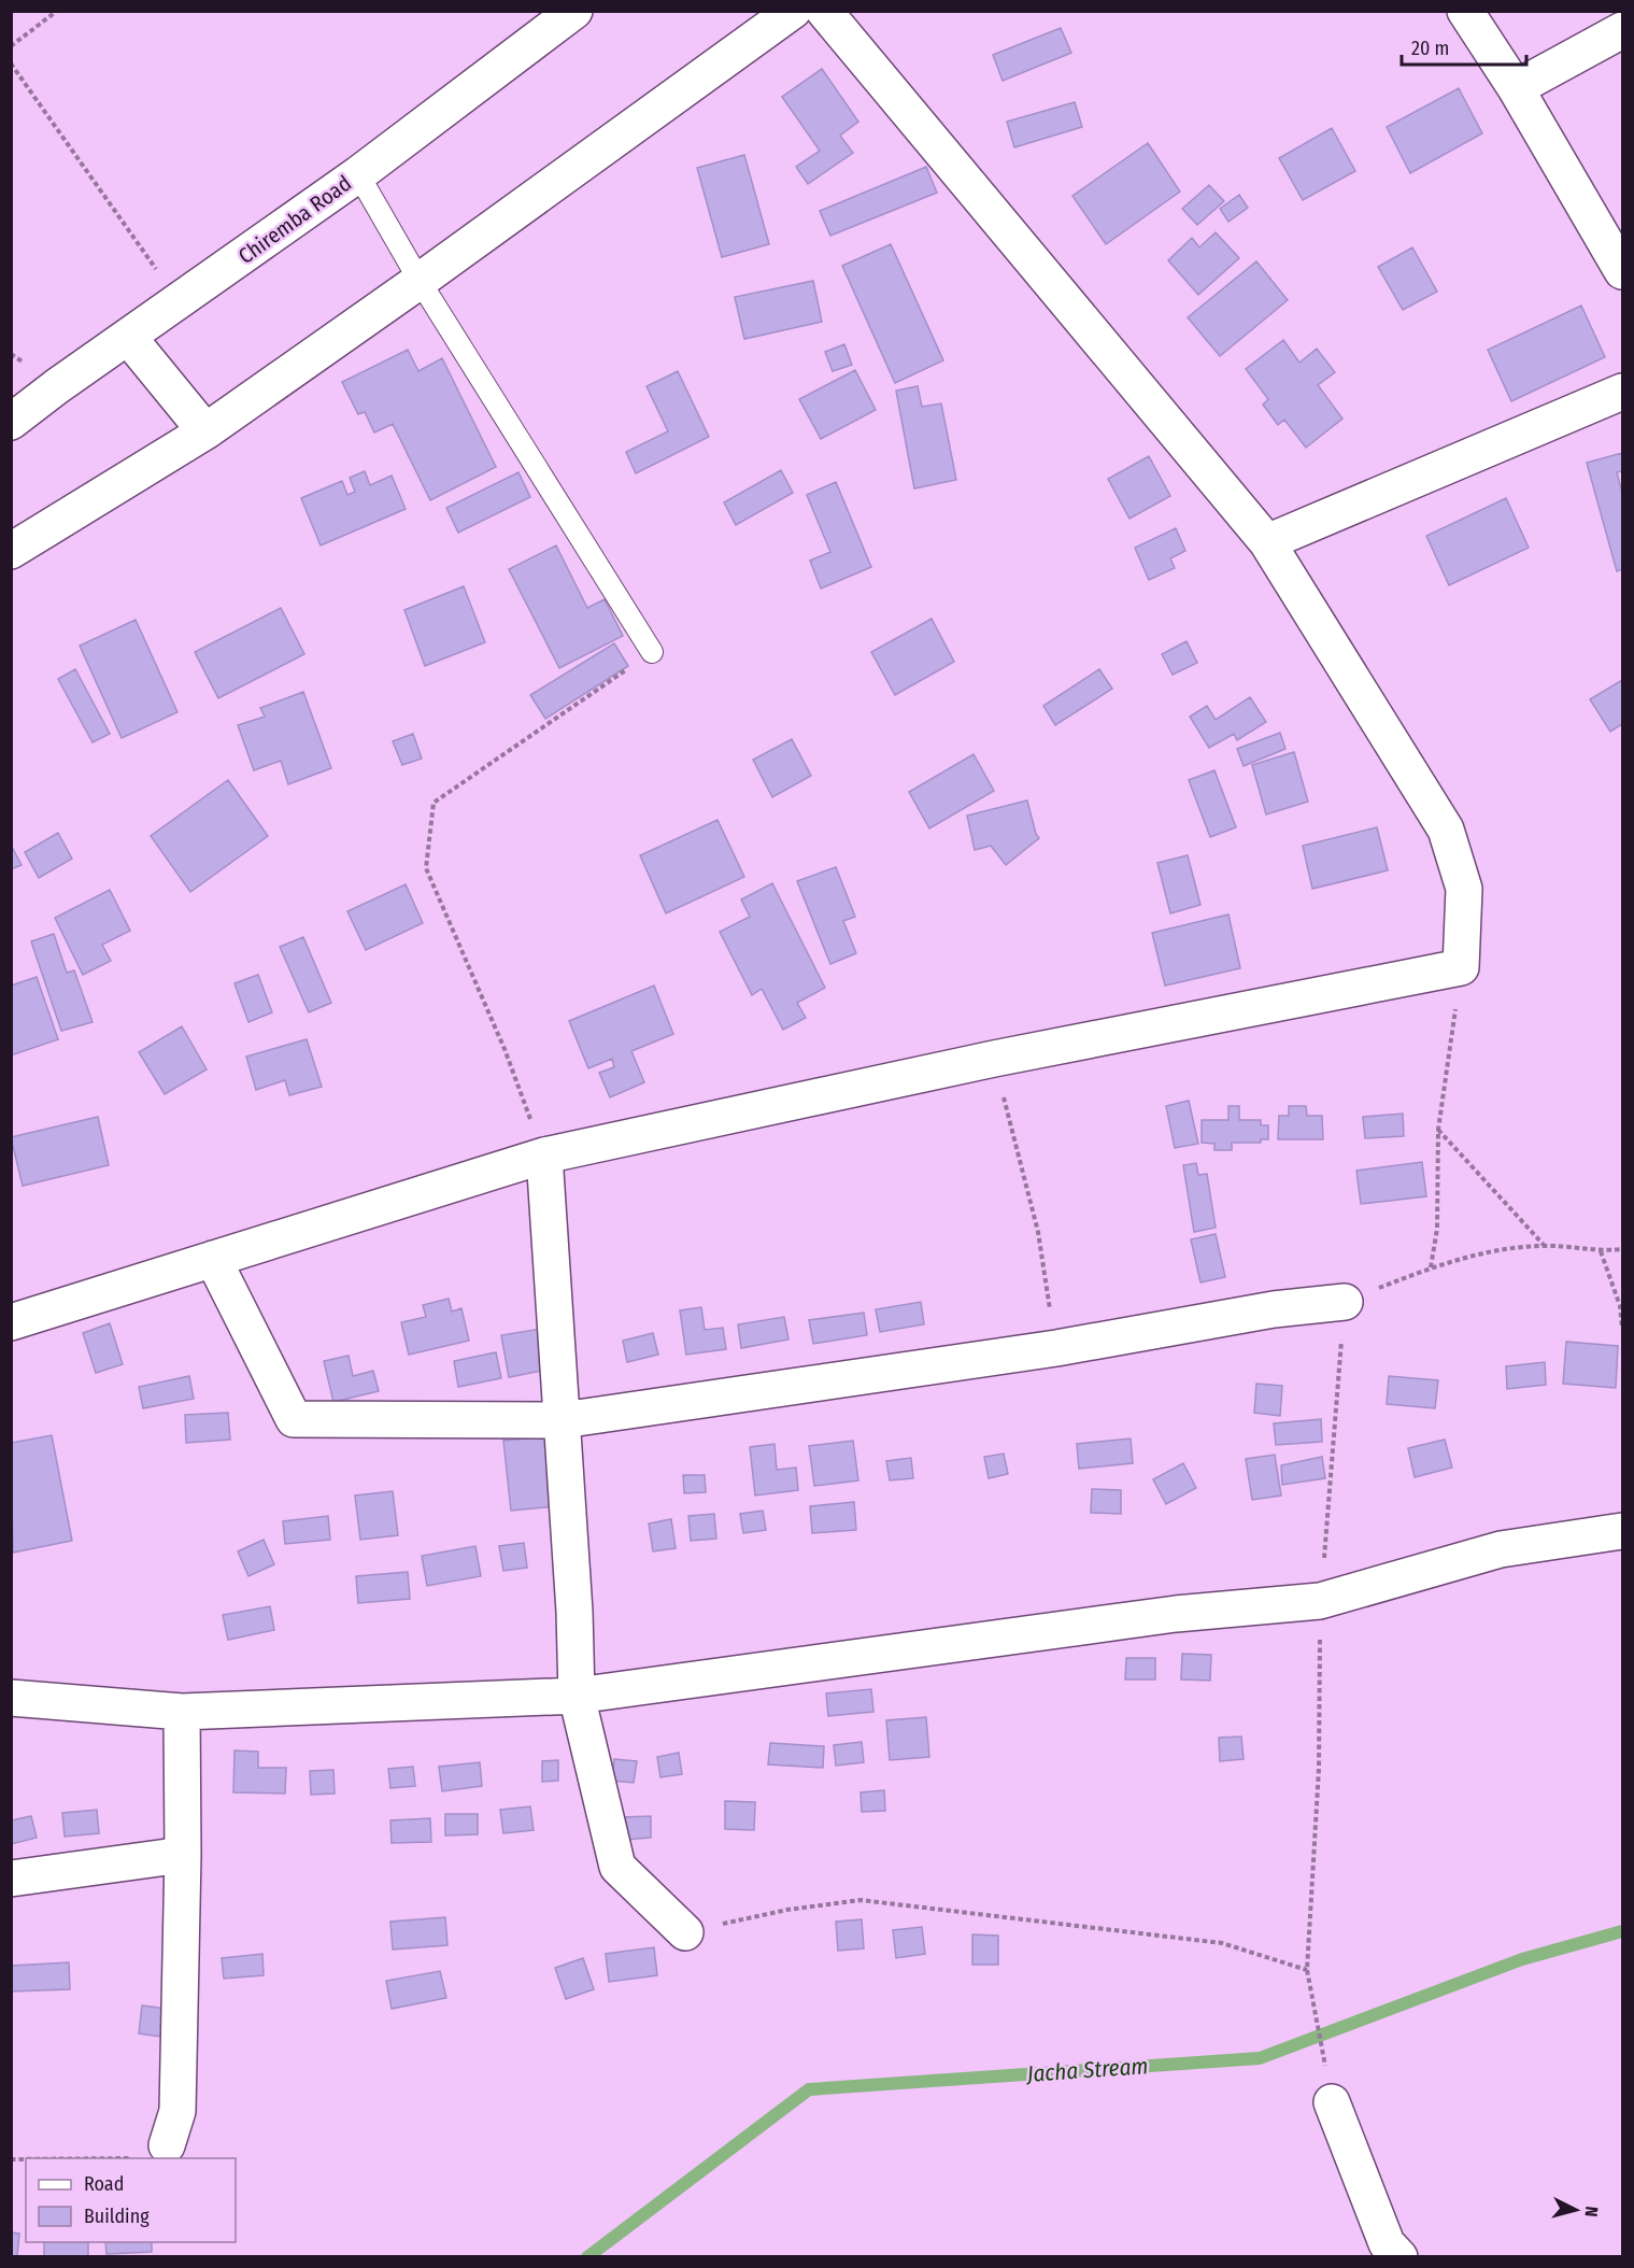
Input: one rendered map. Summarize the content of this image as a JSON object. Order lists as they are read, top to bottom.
{
  "streets": {
    "street": ["Chiremba Road"]
  },
  "water": ["Jacha Stream"],
  "legend": ["Road", "Building"],
  "scale_bar": "20 m",
  "north": "right"
}
